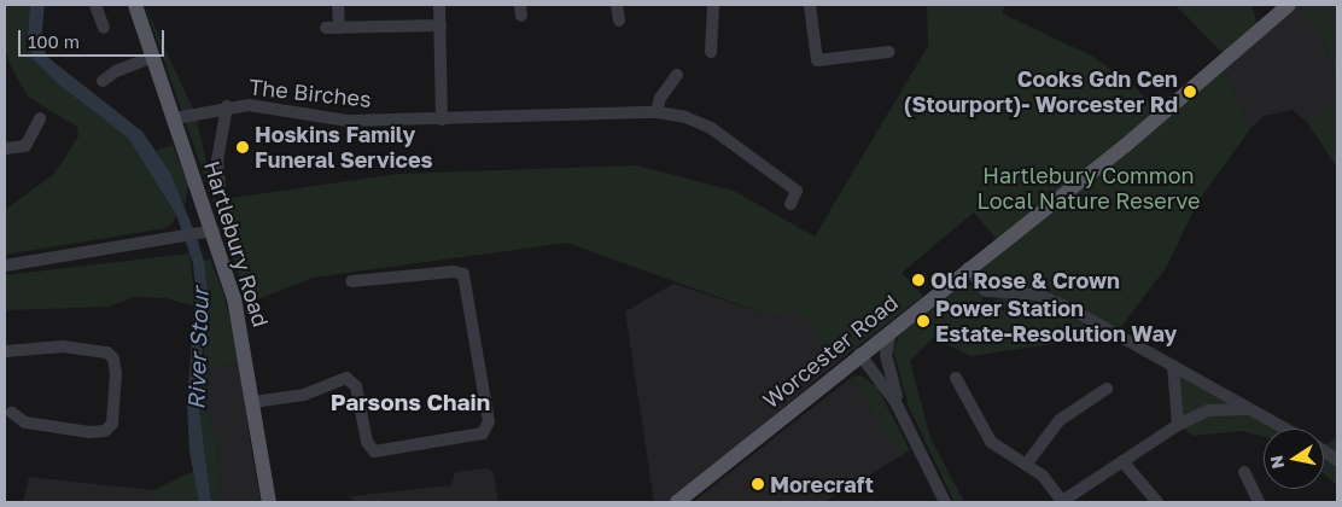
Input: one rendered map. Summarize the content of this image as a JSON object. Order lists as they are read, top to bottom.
{
  "streets": {
    "main road": ["Hartlebury Road", "Worcester Road"],
    "street": ["The Birches"]
  },
  "crossings": [
    ["The Birches", "Hartlebury Road"]
  ],
  "districts": ["Parsons Chain"],
  "water": ["River Stour"],
  "parks": ["Hartlebury Common Local Nature Reserve"],
  "places": [
    "Cooks Gdn Cen (Stourport)- Worcester Rd",
    "Hoskins Family Funeral Services",
    "Old Rose & Crown",
    "Power Station Estate-Resolution Way",
    "Morecraft"
  ],
  "scale_bar": "100 m",
  "north": "left"
}
